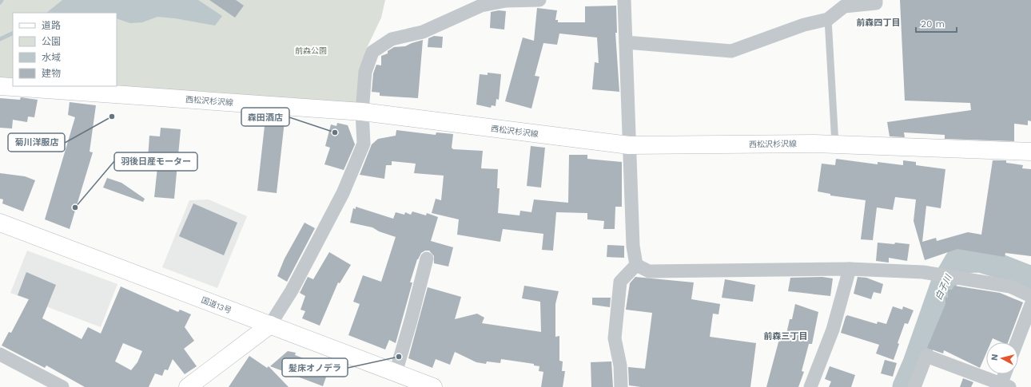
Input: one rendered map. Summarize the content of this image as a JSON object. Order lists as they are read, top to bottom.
{
  "streets": {
    "main road": ["西松沢杉沢線", "国道13号"]
  },
  "districts": ["前森四丁目", "前森三丁目"],
  "water": ["白子川"],
  "parks": ["前森公園"],
  "places": [
    "菊川洋服店",
    "森田酒店",
    "羽後日産モーター",
    "髪床オノデラ"
  ],
  "legend": [
    "道路",
    "公園",
    "水域",
    "建物"
  ],
  "scale_bar": "20 m",
  "north": "left"
}
